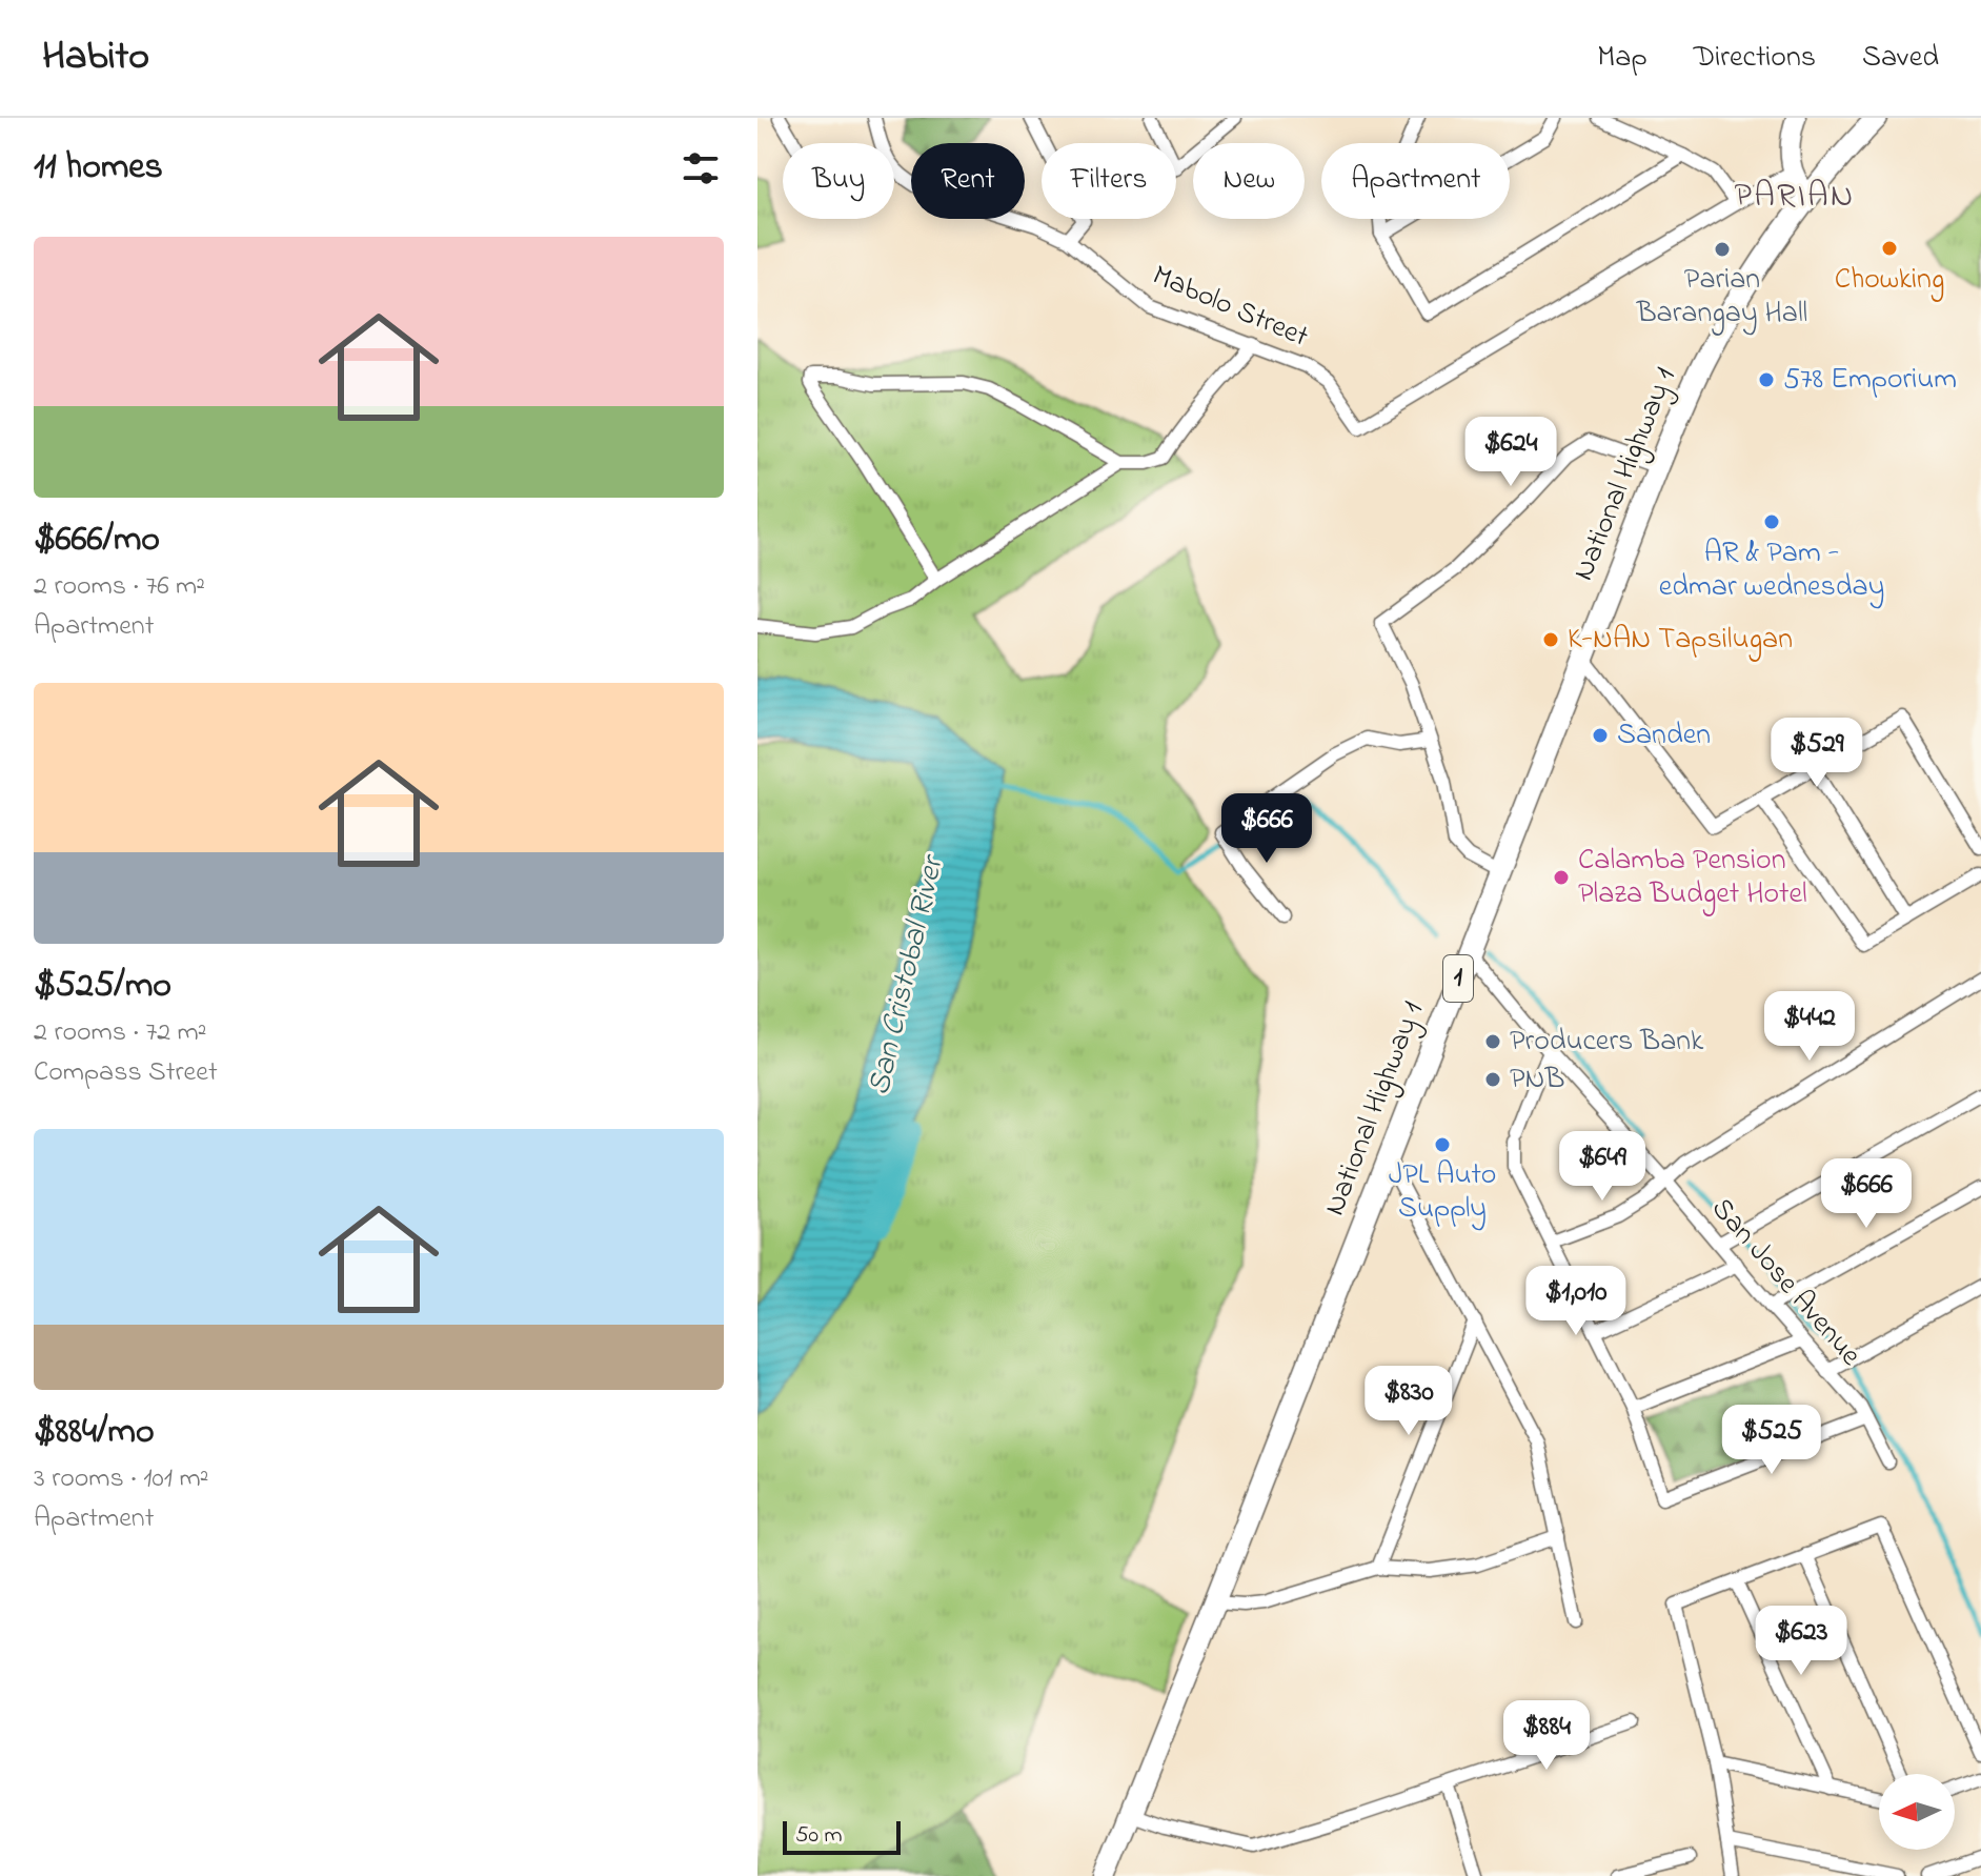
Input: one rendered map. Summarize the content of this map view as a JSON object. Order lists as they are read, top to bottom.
{
  "streets": {
    "highway": ["National Highway 1", "1"],
    "street": ["Mabolo Street", "San Jose Avenue"]
  },
  "crossings": [
    ["National Highway 1", "San Jose Avenue"]
  ],
  "districts": ["PARIAN"],
  "water": ["San Cristobal River"],
  "places": [
    "Chowking",
    "Parian Barangay Hall",
    "578 Emporium",
    "AR & Pam - edmar wednesday",
    "K-NAN Tapsilugan",
    "Sanden",
    "Calamba Pension Plaza Budget Hotel",
    "Producers Bank",
    "PNB",
    "JPL Auto Supply"
  ],
  "scale_bar": "50 m",
  "north": "left",
  "page": {
    "header": "Habito",
    "nav": ["Map", "Directions", "Saved"],
    "heading": "11 homes",
    "chip": [
      "Buy",
      "Rent",
      "Filters",
      "New",
      "Apartment"
    ],
    "list": [
      {
        "name": "$666/mo",
        "note": "2 rooms · 76 m² · Apartment"
      },
      {
        "name": "$525/mo",
        "note": "2 rooms · 72 m² · Compass Street"
      },
      {
        "name": "$884/mo",
        "note": "3 rooms · 101 m² · Apartment"
      }
    ],
    "price": [
      "$624",
      "$529",
      "$666",
      "$442",
      "$649",
      "$666",
      "$1,010",
      "$830",
      "$525",
      "$623",
      "$884"
    ],
    "scale": "50 m"
  }
}
